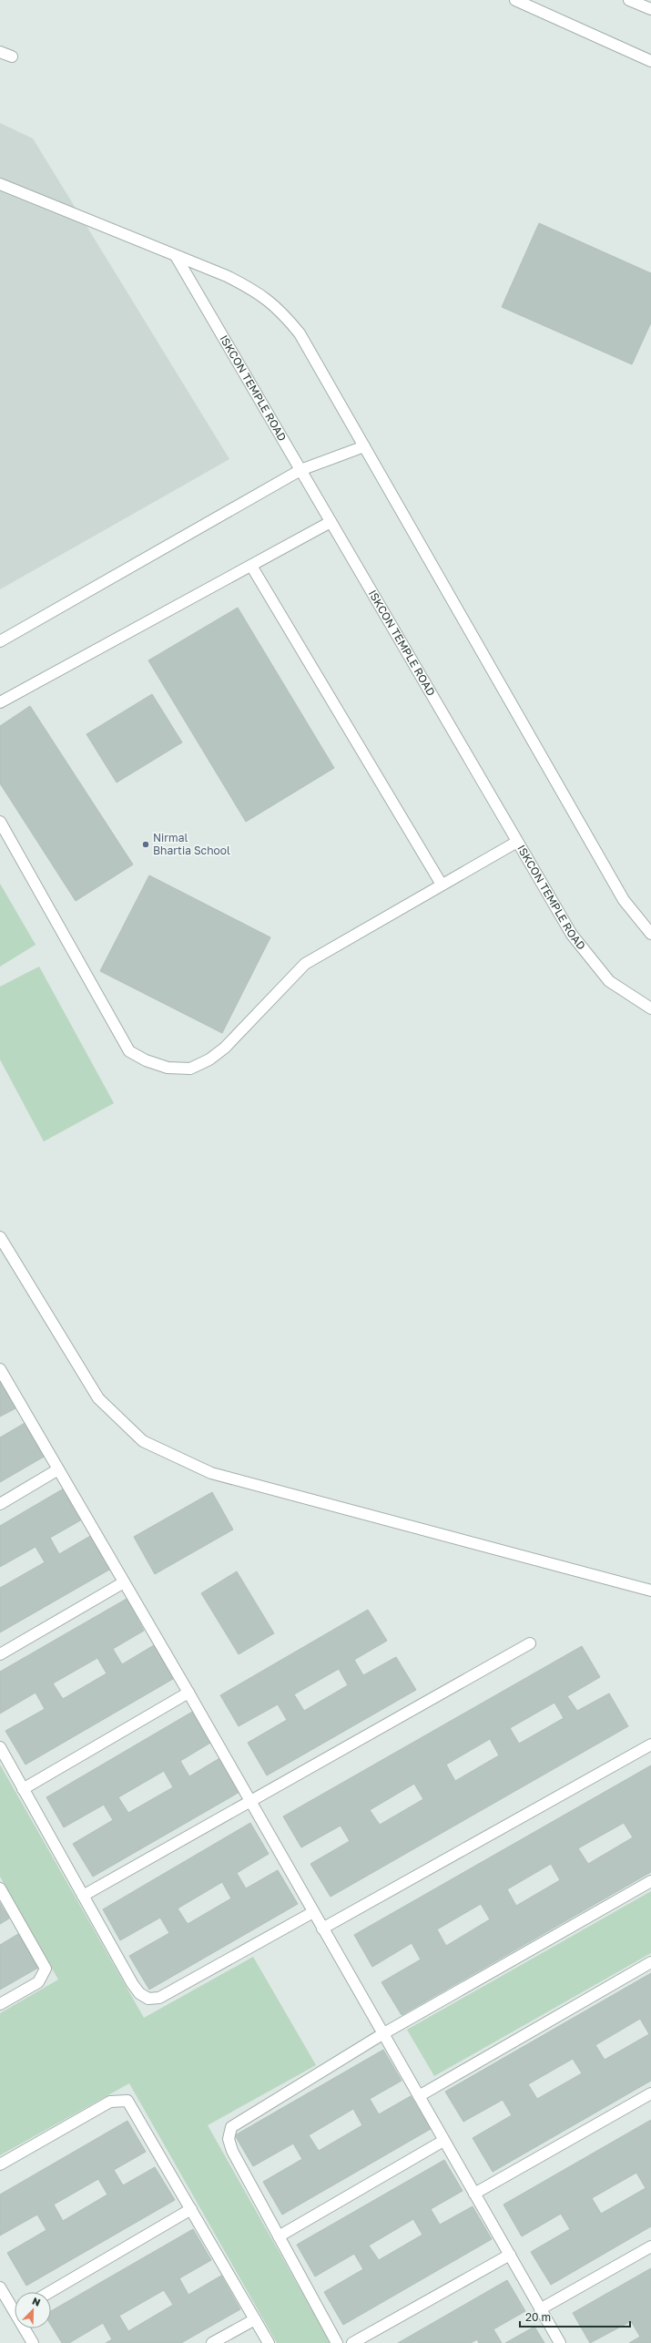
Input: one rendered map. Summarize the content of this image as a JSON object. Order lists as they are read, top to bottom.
{
  "streets": {
    "street": ["ISKCON TEMPLE ROAD"]
  },
  "places": ["Nirmal Bhartia School"],
  "scale_bar": "20 m",
  "north": "top right"
}
